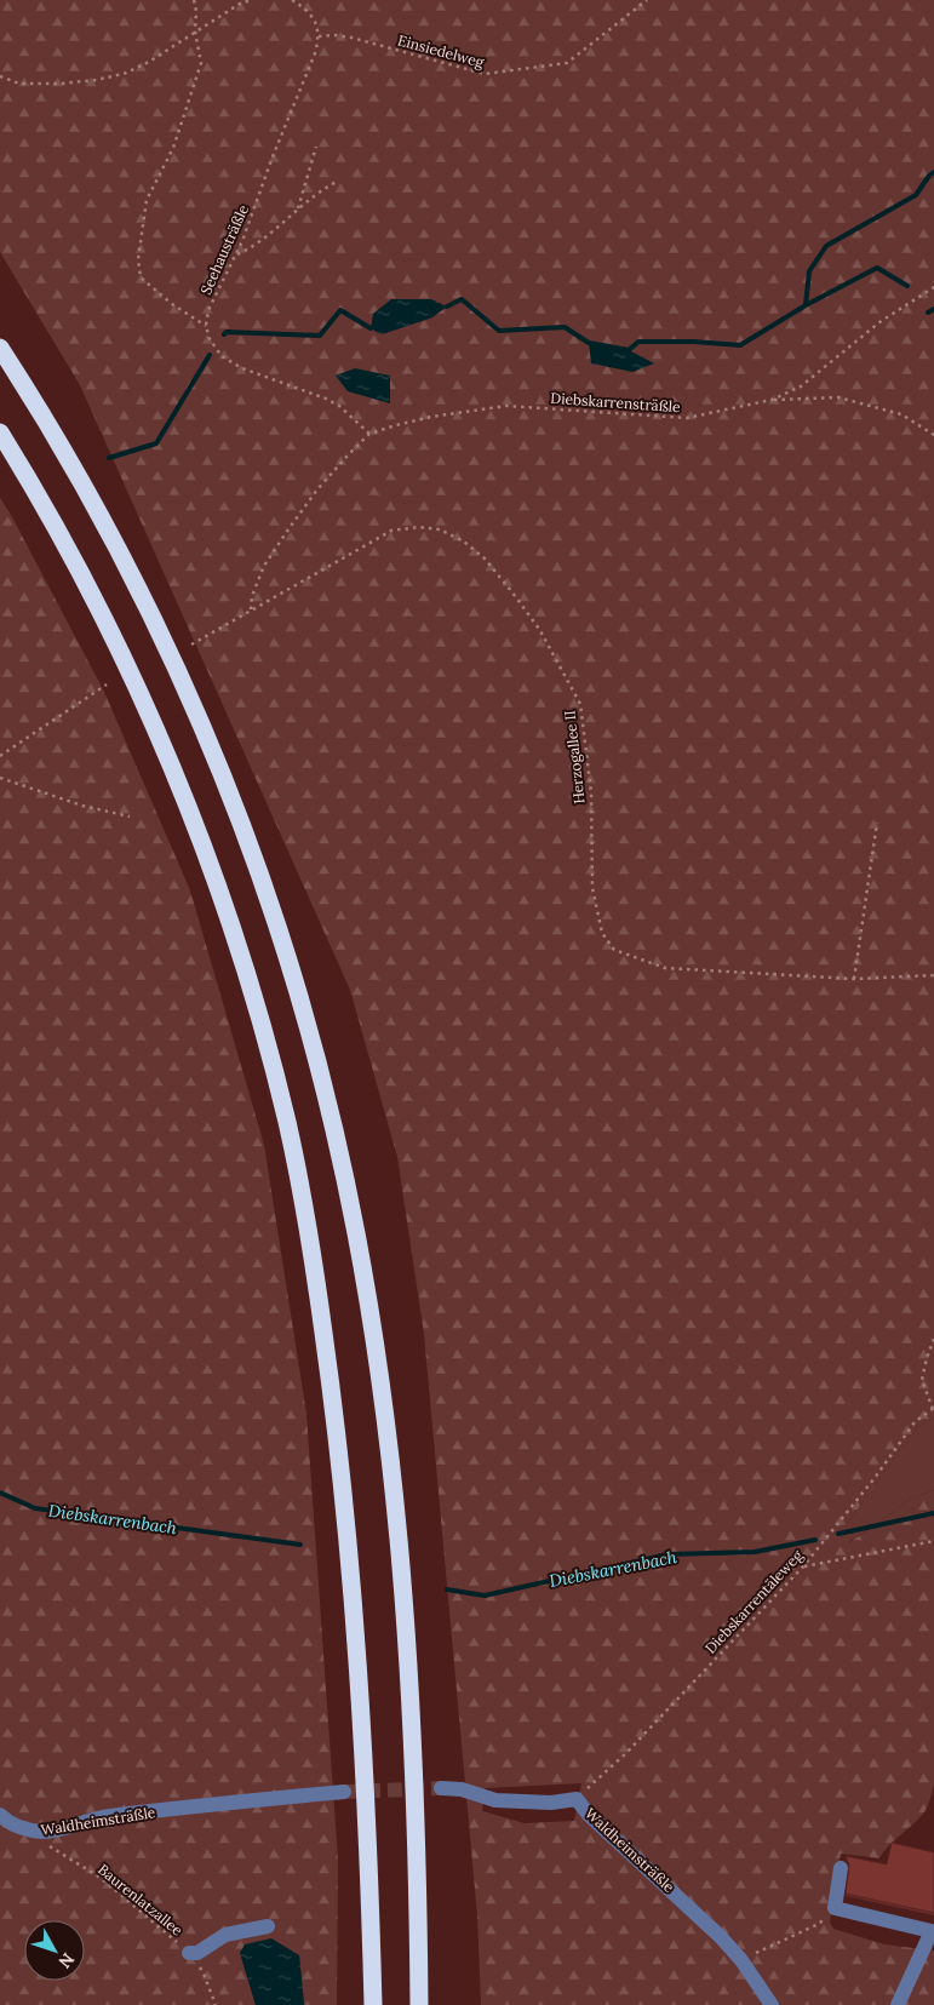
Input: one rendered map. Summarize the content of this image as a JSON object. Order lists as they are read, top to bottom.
{
  "streets": {
    "lane": ["Waldheimsträßle"],
    "path": [
      "Einsiedelweg",
      "Seehausträßle",
      "Diebskarrensträßle",
      "Herzogallee II",
      "Diebskarrentäleweg",
      "Baurenlatzallee"
    ]
  },
  "crossings": [
    ["Einsiedelweg", "Seehausträßle"],
    ["Diebskarrentäleweg", "Waldheimsträßle"],
    ["Waldheimsträßle", "Baurenlatzallee"]
  ],
  "water": ["Diebskarrenbach"],
  "north": "bottom right"
}
